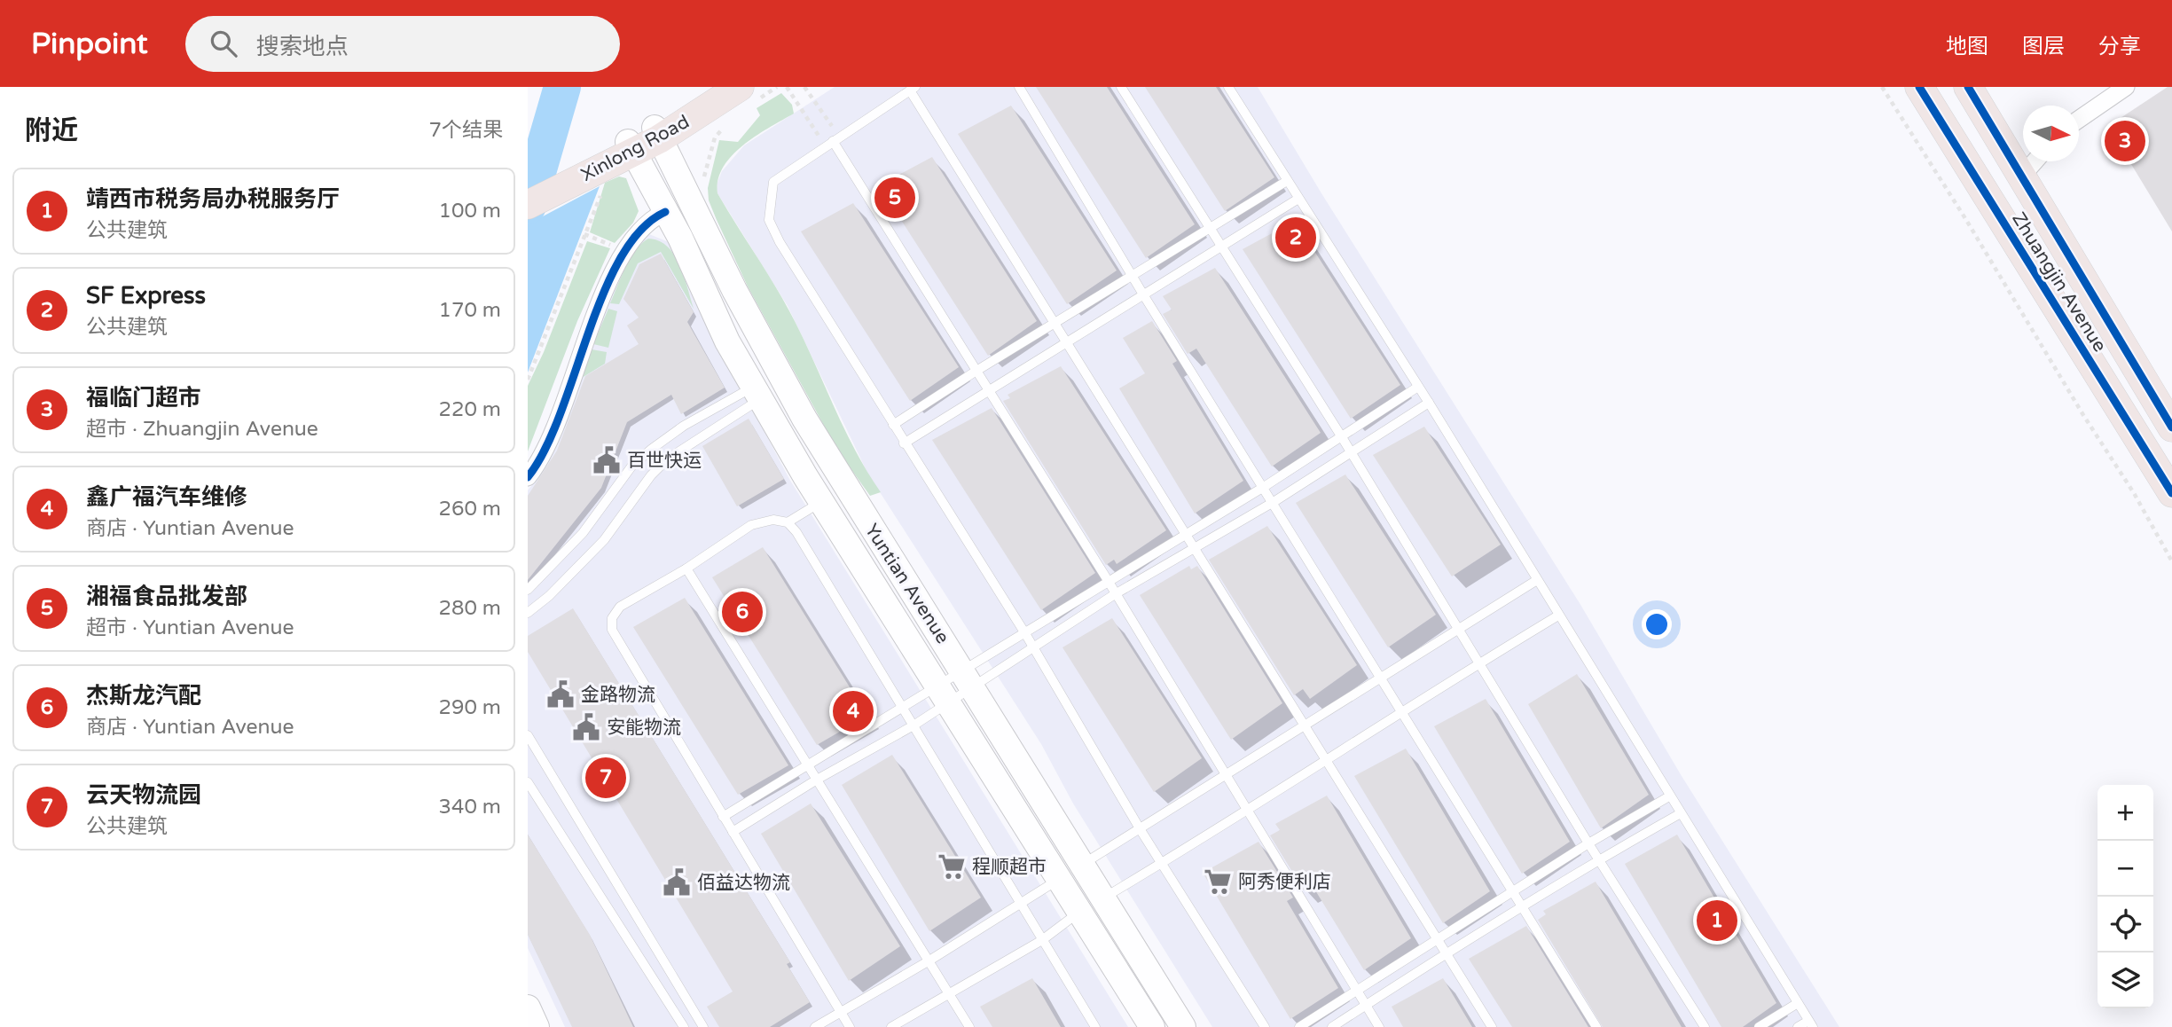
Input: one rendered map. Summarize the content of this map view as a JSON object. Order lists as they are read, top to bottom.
{
  "streets": {
    "main road": ["Xinlong Road", "Zhuangjin Avenue", "Yuntian Avenue"]
  },
  "crossings": [
    ["Xinlong Road", "Yuntian Avenue"]
  ],
  "places": {
    "public building": [
      "百世快运",
      "金路物流",
      "安能物流",
      "佰益达物流"
    ],
    "supermarket": ["程顺超市", "阿秀便利店"]
  },
  "north": "right",
  "page": {
    "header": "Pinpoint",
    "search": "搜索地点",
    "nav": ["地图", "图层", "分享"],
    "heading": ["附近", "7个结果"],
    "pins": [
      "3",
      "5",
      "2",
      "6",
      "4",
      "7",
      "1"
    ],
    "list": [
      {
        "mark": "1",
        "name": "靖西市税务局办税服务厅",
        "note": "公共建筑",
        "value": "100 m"
      },
      {
        "mark": "2",
        "name": "SF Express",
        "note": "公共建筑",
        "value": "170 m"
      },
      {
        "mark": "3",
        "name": "福临门超市",
        "note": "超市 · Zhuangjin Avenue",
        "value": "220 m"
      },
      {
        "mark": "4",
        "name": "鑫广福汽车维修",
        "note": "商店 · Yuntian Avenue",
        "value": "260 m"
      },
      {
        "mark": "5",
        "name": "湘福食品批发部",
        "note": "超市 · Yuntian Avenue",
        "value": "280 m"
      },
      {
        "mark": "6",
        "name": "杰斯龙汽配",
        "note": "商店 · Yuntian Avenue",
        "value": "290 m"
      },
      {
        "mark": "7",
        "name": "云天物流园",
        "note": "公共建筑",
        "value": "340 m"
      }
    ],
    "map_buttons": ["+", "−"]
  }
}
